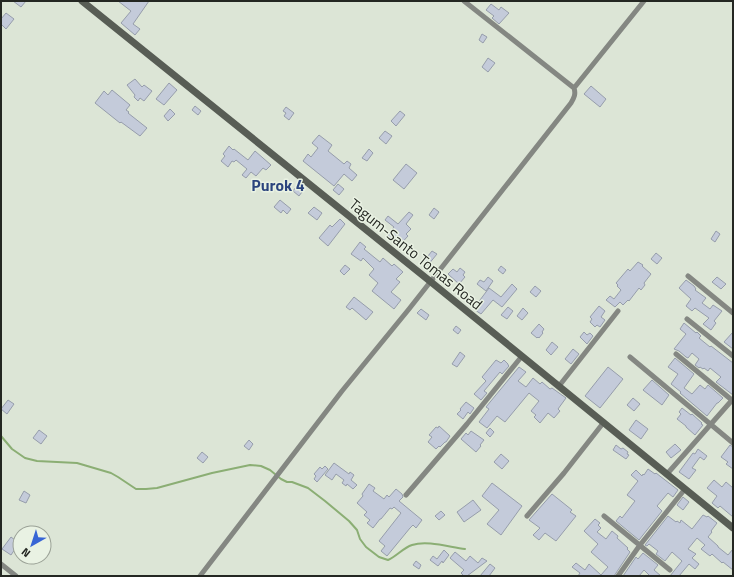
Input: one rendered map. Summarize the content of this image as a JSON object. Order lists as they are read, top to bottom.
{
  "streets": {
    "main road": ["Tagum-Santo Tomas Road"]
  },
  "districts": ["Purok 4"],
  "north": "bottom left"
}
